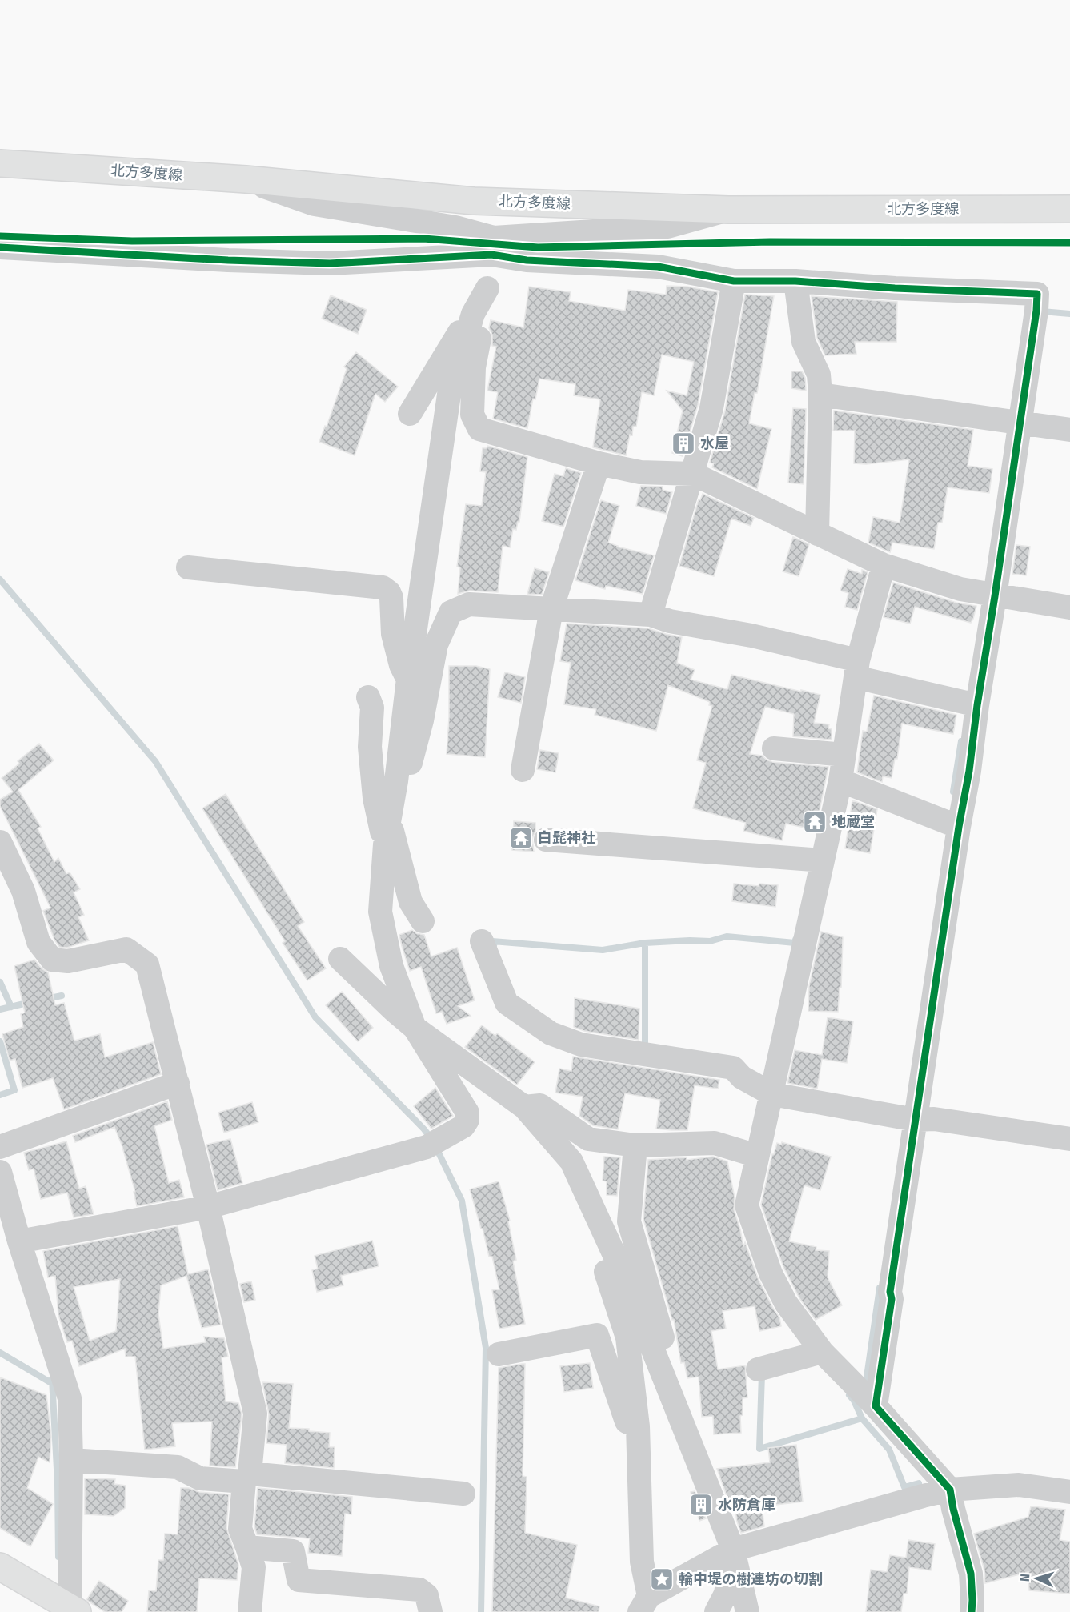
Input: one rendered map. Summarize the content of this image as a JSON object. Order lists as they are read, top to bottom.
{
  "streets": {
    "main road": ["北方多度線"]
  },
  "places": {
    "building": ["水屋", "水防倉庫"],
    "temple": ["地蔵堂", "白髭神社"],
    "place": ["輪中堤の樹連坊の切割"]
  },
  "north": "left"
}
